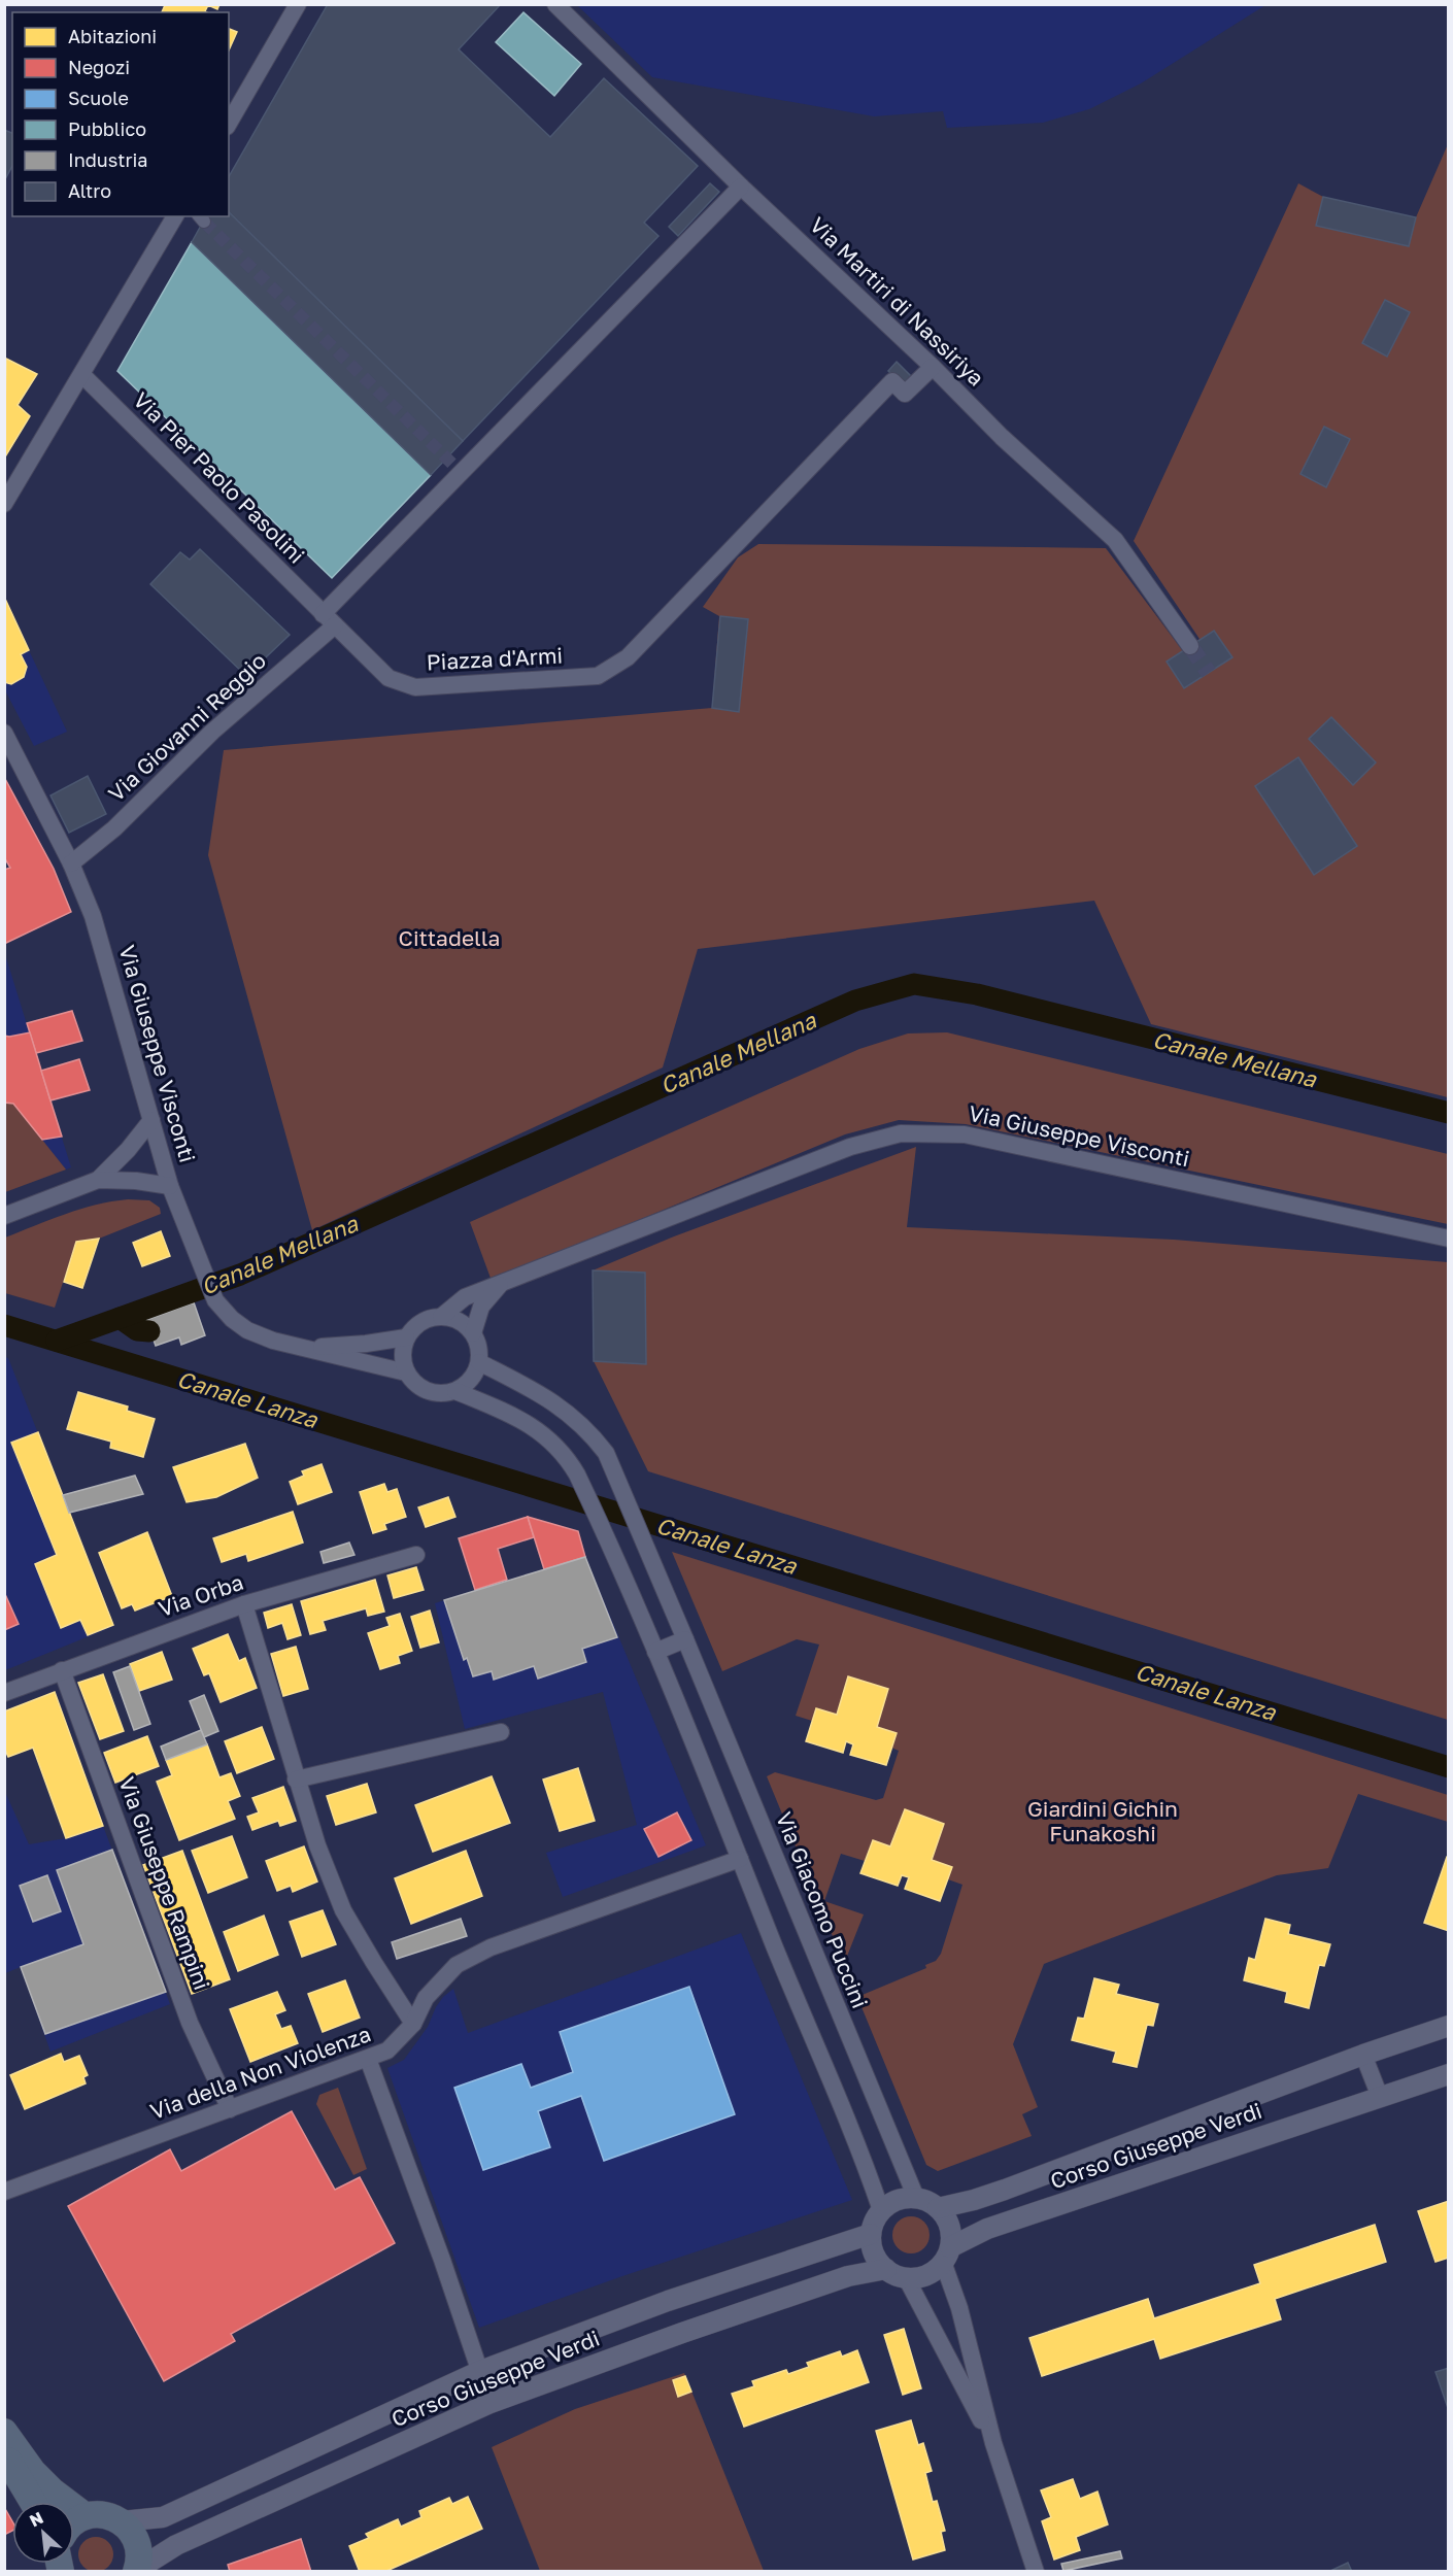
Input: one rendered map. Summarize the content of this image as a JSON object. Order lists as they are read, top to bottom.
{
  "streets": {
    "street": [
      "Via Martiri di Nassiriya",
      "Via Pier Paolo Pasolini",
      "Piazza d'Armi",
      "Via Giovanni Reggio",
      "Via Giuseppe Visconti",
      "Via Orba",
      "Via Giuseppe Rampini",
      "Via Giacomo Puccini",
      "Via della Non Violenza",
      "Corso Giuseppe Verdi"
    ]
  },
  "crossings": [
    ["Via Martiri di Nassiriya", "Piazza d'Armi"],
    ["Via Pier Paolo Pasolini", "Piazza d'Armi"],
    ["Via Pier Paolo Pasolini", "Via Giovanni Reggio"],
    ["Piazza d'Armi", "Via Giovanni Reggio"],
    ["Via Giovanni Reggio", "Via Giuseppe Visconti"],
    ["Via Giuseppe Visconti", "Via Giacomo Puccini"],
    ["Via Orba", "Via Giuseppe Rampini"],
    ["Via Giuseppe Rampini", "Via della Non Violenza"],
    ["Via Giacomo Puccini", "Corso Giuseppe Verdi"]
  ],
  "water": ["Canale Mellana", "Canale Lanza"],
  "parks": ["Cittadella", "Giardini Gichin Funakoshi"],
  "legend": [
    "Abitazioni",
    "Negozi",
    "Scuole",
    "Pubblico",
    "Industria",
    "Altro"
  ],
  "north": "top left"
}
